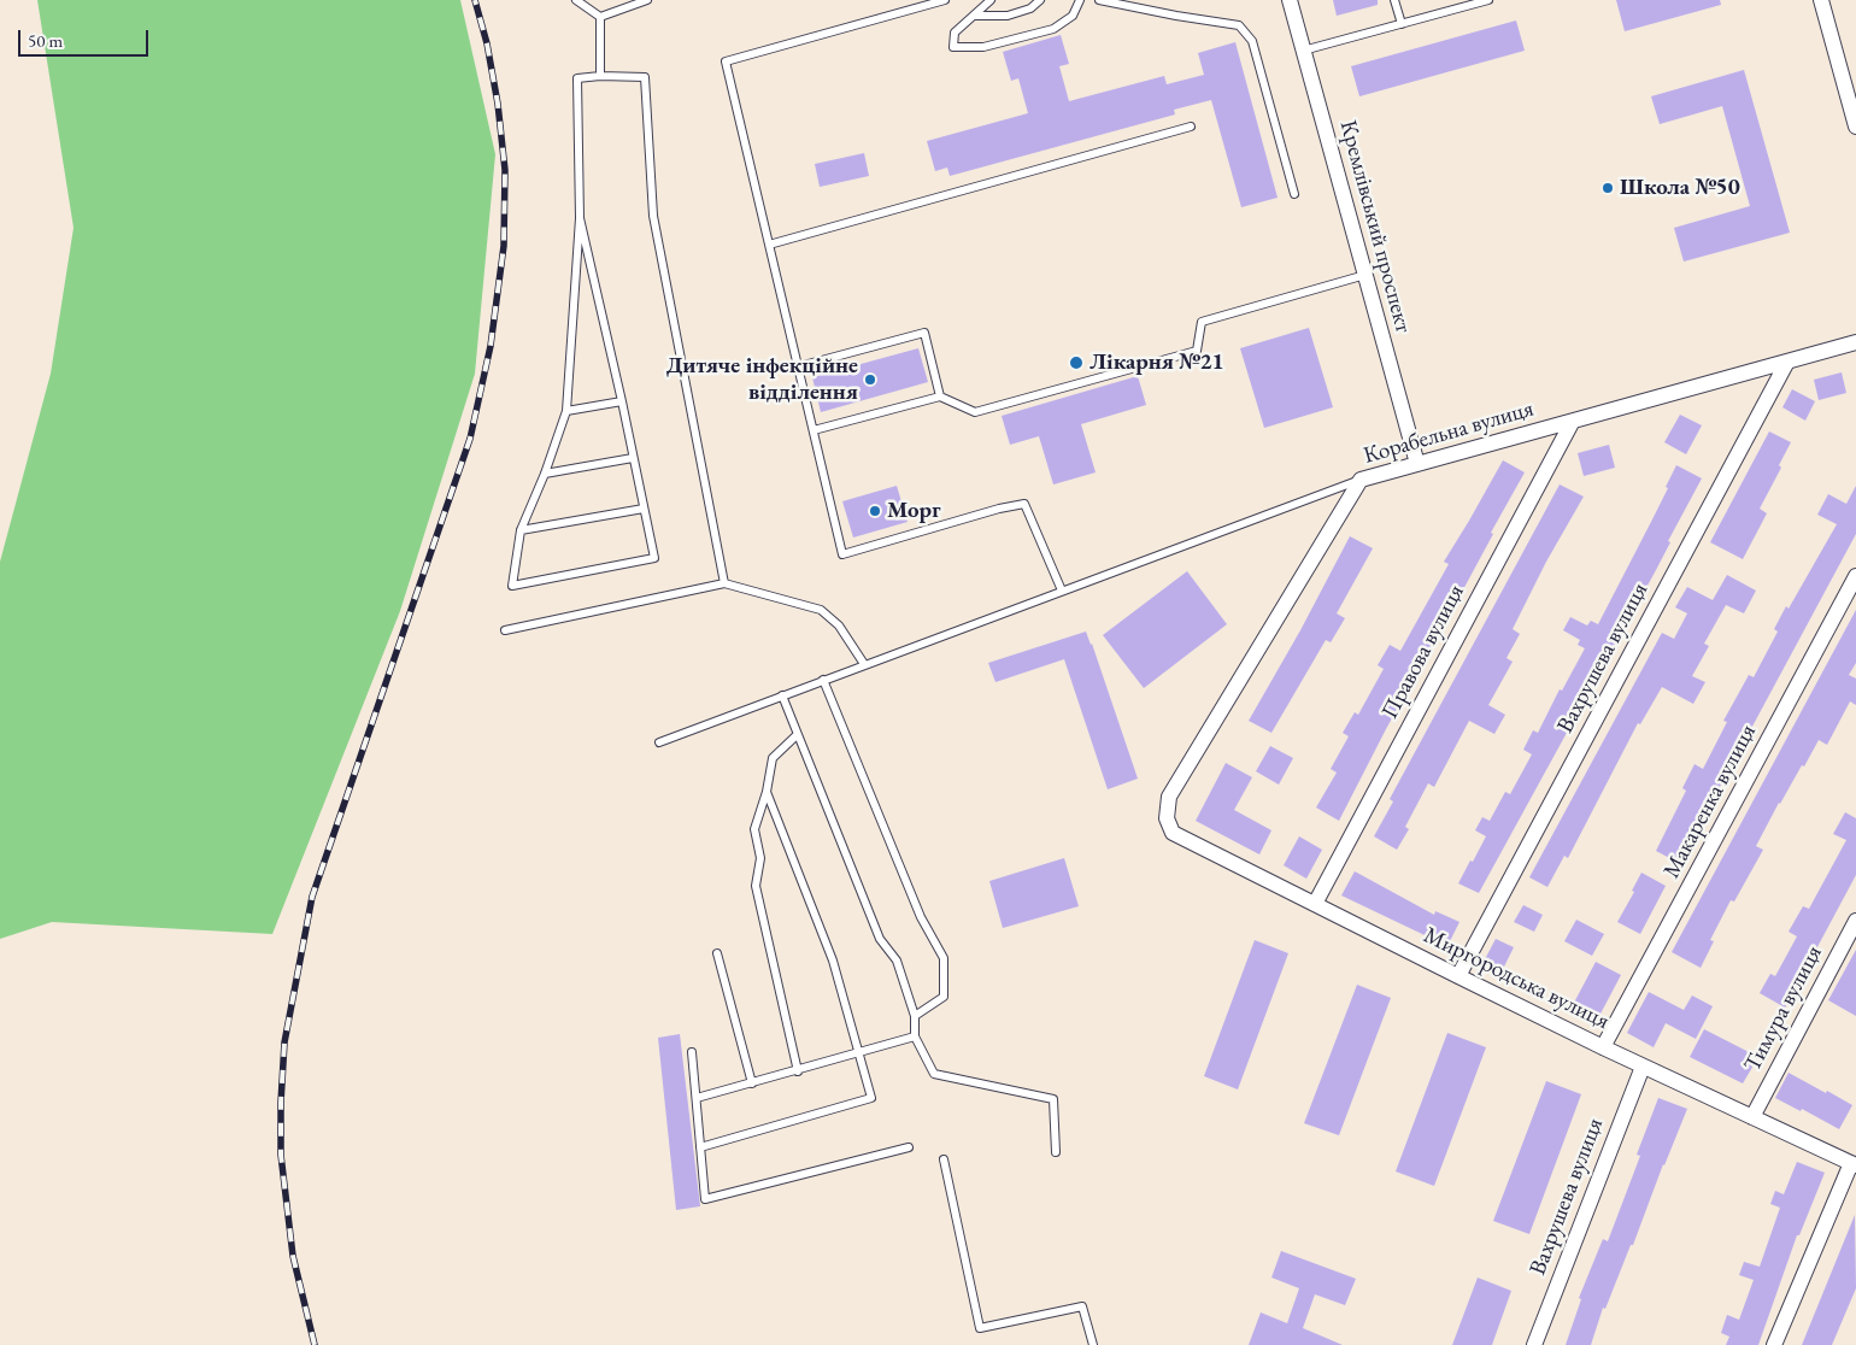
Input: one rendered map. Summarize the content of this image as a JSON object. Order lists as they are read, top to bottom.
{
  "streets": {
    "street": [
      "Кремлівський проспект",
      "Корабельна вулиця",
      "Правова вулиця",
      "Вахрушева вулиця",
      "Макаренка вулиця",
      "Миргородська вулиця",
      "Тимура вулиця"
    ]
  },
  "crossings": [
    ["Кремлівський проспект", "Корабельна вулиця"],
    ["Корабельна вулиця", "Правова вулиця"],
    ["Корабельна вулиця", "Вахрушева вулиця"],
    ["Корабельна вулиця", "Миргородська вулиця"],
    ["Правова вулиця", "Миргородська вулиця"],
    ["Вахрушева вулиця", "Миргородська вулиця"],
    ["Макаренка вулиця", "Миргородська вулиця"],
    ["Миргородська вулиця", "Тимура вулиця"]
  ],
  "places": [
    "Школа №50",
    "Лікарня №21",
    "Дитяче інфекційне відділення",
    "Морг"
  ],
  "scale_bar": "50 m"
}
